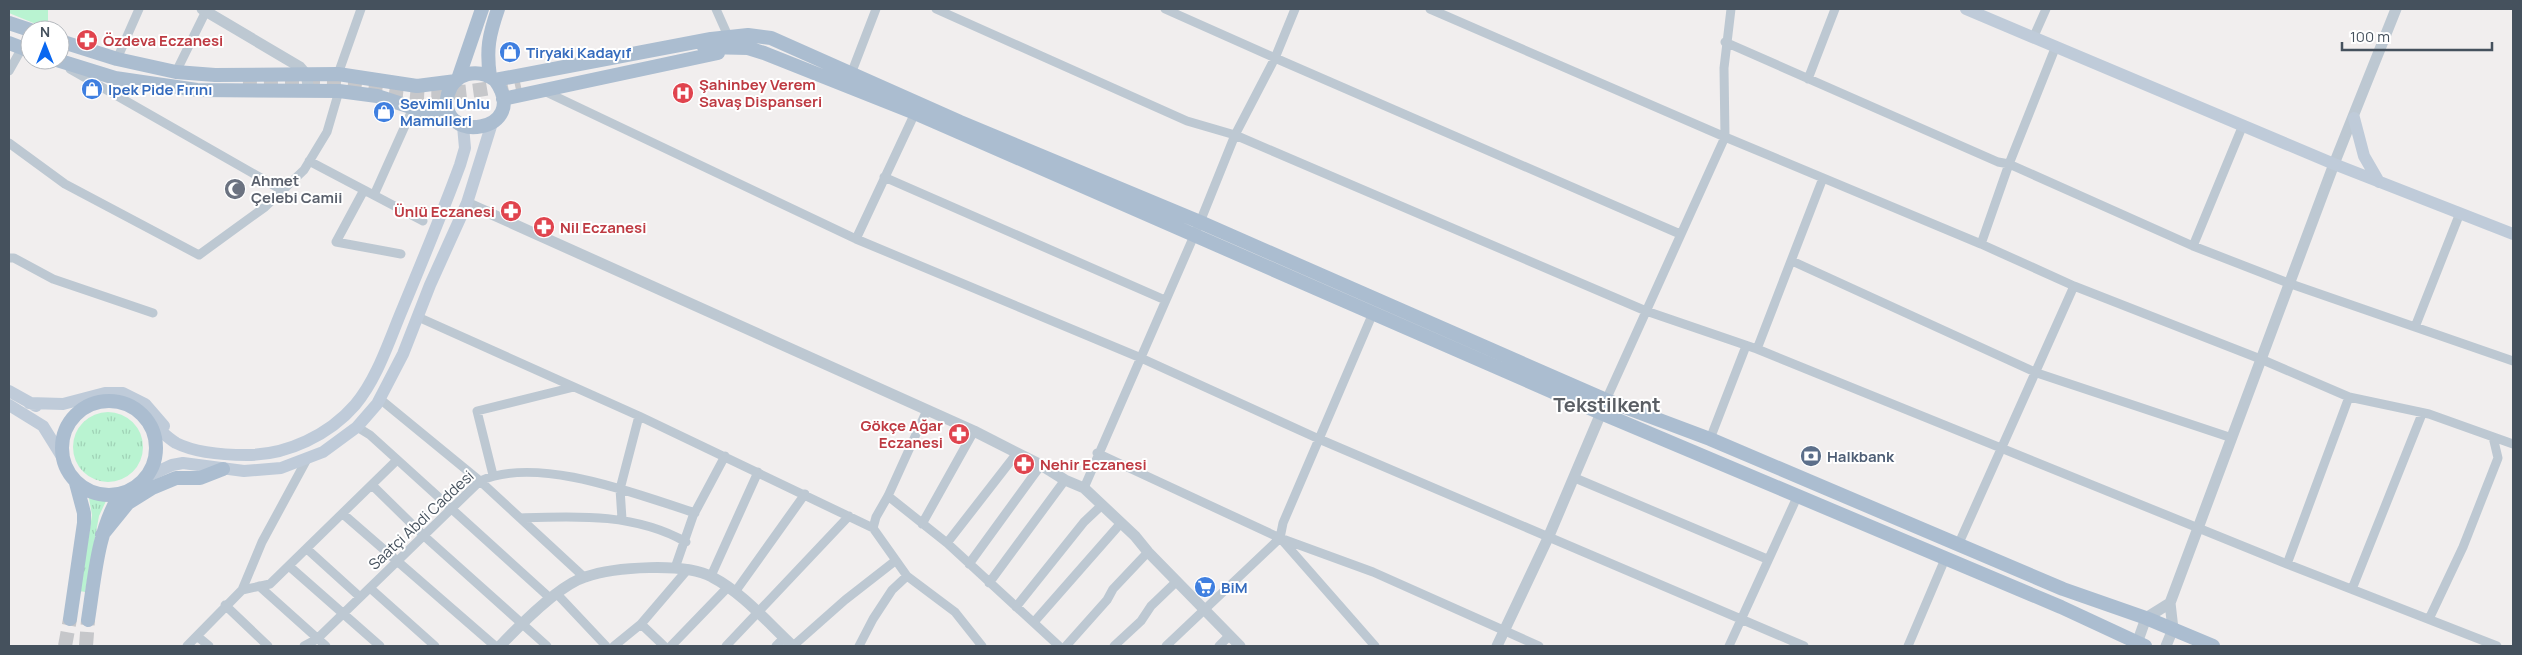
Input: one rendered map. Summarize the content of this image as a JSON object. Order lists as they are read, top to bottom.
{
  "streets": {
    "street": ["Saatçi Abdi Caddesi"]
  },
  "districts": ["Tekstilkent"],
  "places": {
    "pharmacy": [
      "Özdeva Eczanesi",
      "Ünlü Eczanesi",
      "Nil Eczanesi",
      "Gökçe Ağar Eczanesi",
      "Nehir Eczanesi"
    ],
    "shop": ["Tiryaki Kadayıf", "Ipek Pide Fırını", "Sevimli Unlu Mamulleri"],
    "hospital": ["Şahinbey Verem Savaş Dispanseri"],
    "mosque": ["Ahmet Çelebi Camii"],
    "bank": ["Halkbank"],
    "supermarket": ["BiM"]
  },
  "scale_bar": "100 m",
  "north": "top"
}
